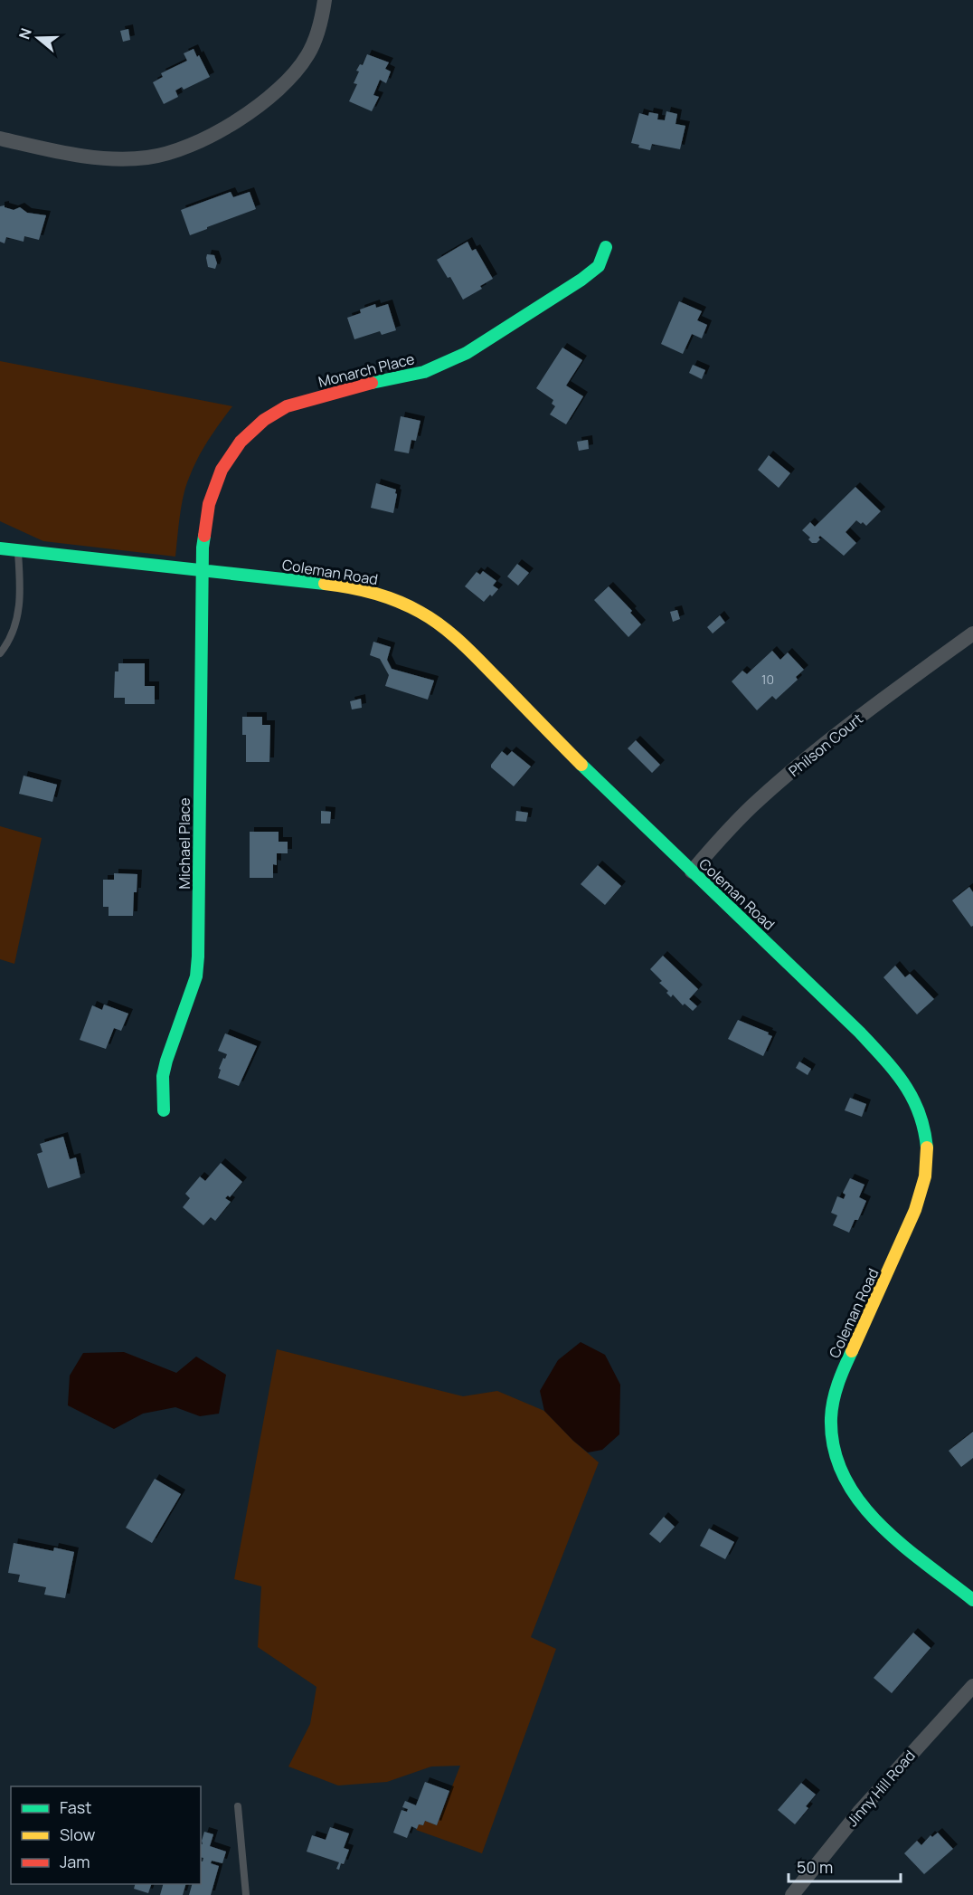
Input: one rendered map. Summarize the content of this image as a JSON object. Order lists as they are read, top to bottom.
{
  "streets": {
    "street": [
      "Monarch Place",
      "Coleman Road",
      "Philson Court",
      "Michael Place",
      "Jinny Hill Road"
    ]
  },
  "crossings": [
    ["Monarch Place", "Coleman Road"],
    ["Monarch Place", "Michael Place"],
    ["Coleman Road", "Philson Court"],
    ["Coleman Road", "Michael Place"]
  ],
  "house_numbers": ["10"],
  "legend": ["Fast", "Slow", "Jam"],
  "scale_bar": "50 m",
  "north": "left"
}
